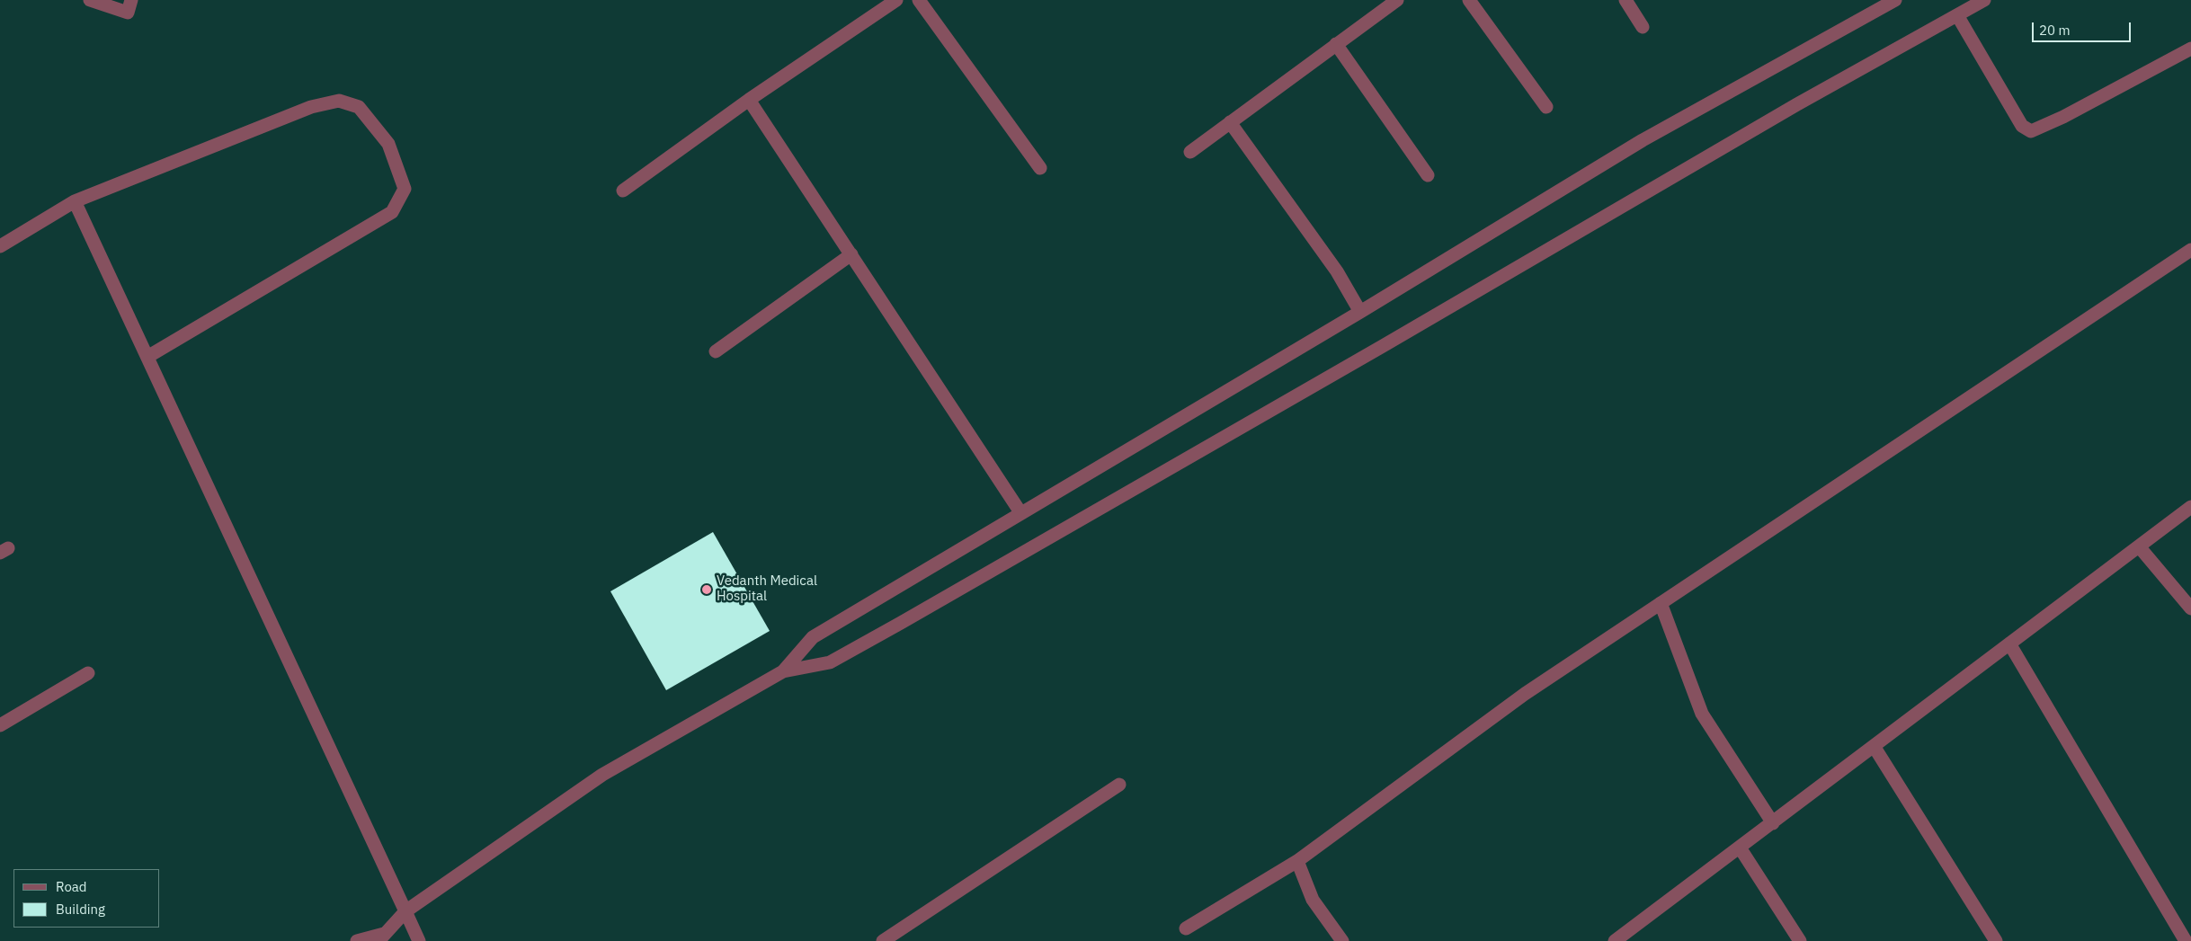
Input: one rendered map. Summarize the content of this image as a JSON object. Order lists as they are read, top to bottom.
{
  "places": ["Vedanth Medical Hospital"],
  "legend": ["Road", "Building"],
  "scale_bar": "20 m"
}
